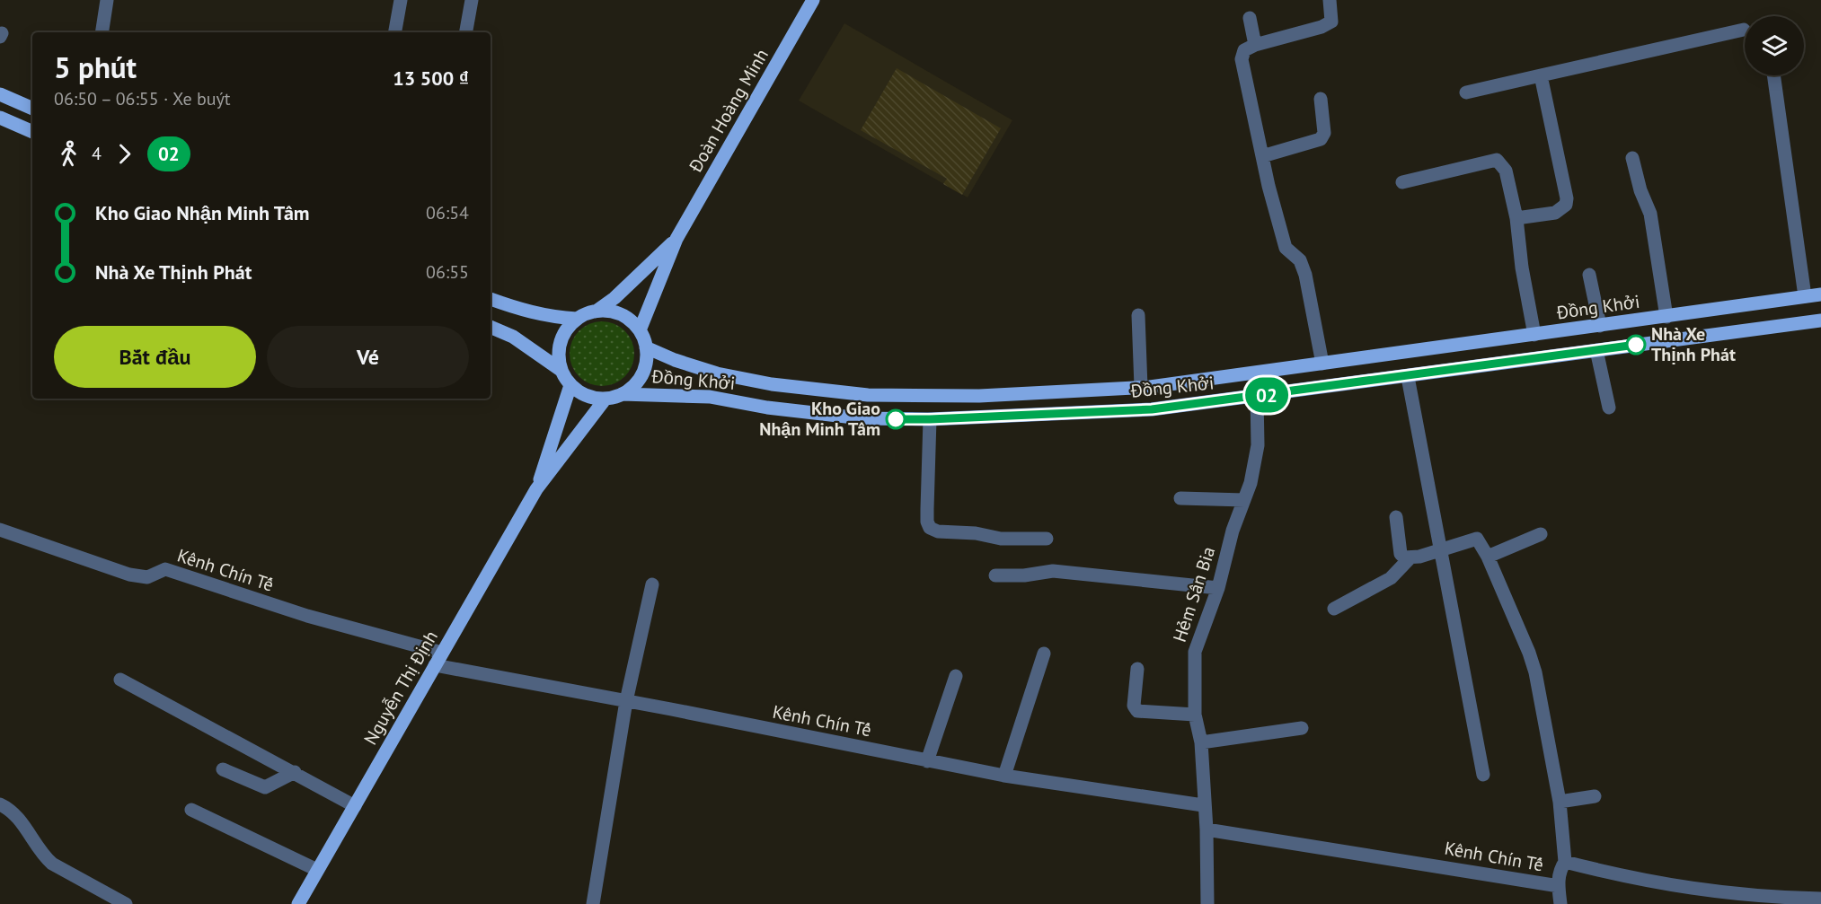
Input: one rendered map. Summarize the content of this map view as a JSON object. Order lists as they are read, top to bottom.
{
  "streets": {
    "main road": ["Đoàn Hoàng Minh", "Đồng Khởi", "Nguyễn Thị Định"],
    "street": ["Kênh Chín Tế", "Hẻm Sân Bia"]
  },
  "crossings": [
    ["Đoàn Hoàng Minh", "Đồng Khởi"],
    ["Đoàn Hoàng Minh", "Nguyễn Thị Định"],
    ["Đồng Khởi", "Hẻm Sân Bia"],
    ["Đồng Khởi", "Nguyễn Thị Định"],
    ["Kênh Chín Tế", "Hẻm Sân Bia"],
    ["Kênh Chín Tế", "Nguyễn Thị Định"]
  ],
  "places": ["Nhà Xe Thịnh Phát", "Kho Giao Nhận Minh Tâm"],
  "lines": ["bus line 02"],
  "page": {
    "on_map": "02",
    "heading": ["5 phút", "06:50 – 06:55 · Xe buýt", "13 500 ₫"],
    "legs": ["4", "02"],
    "list": [
      {
        "name": "Kho Giao Nhận Minh Tâm",
        "value": "06:54"
      },
      {
        "name": "Nhà Xe Thịnh Phát",
        "value": "06:55"
      }
    ],
    "buttons": ["Bắt đầu", "Vé"]
  }
}
